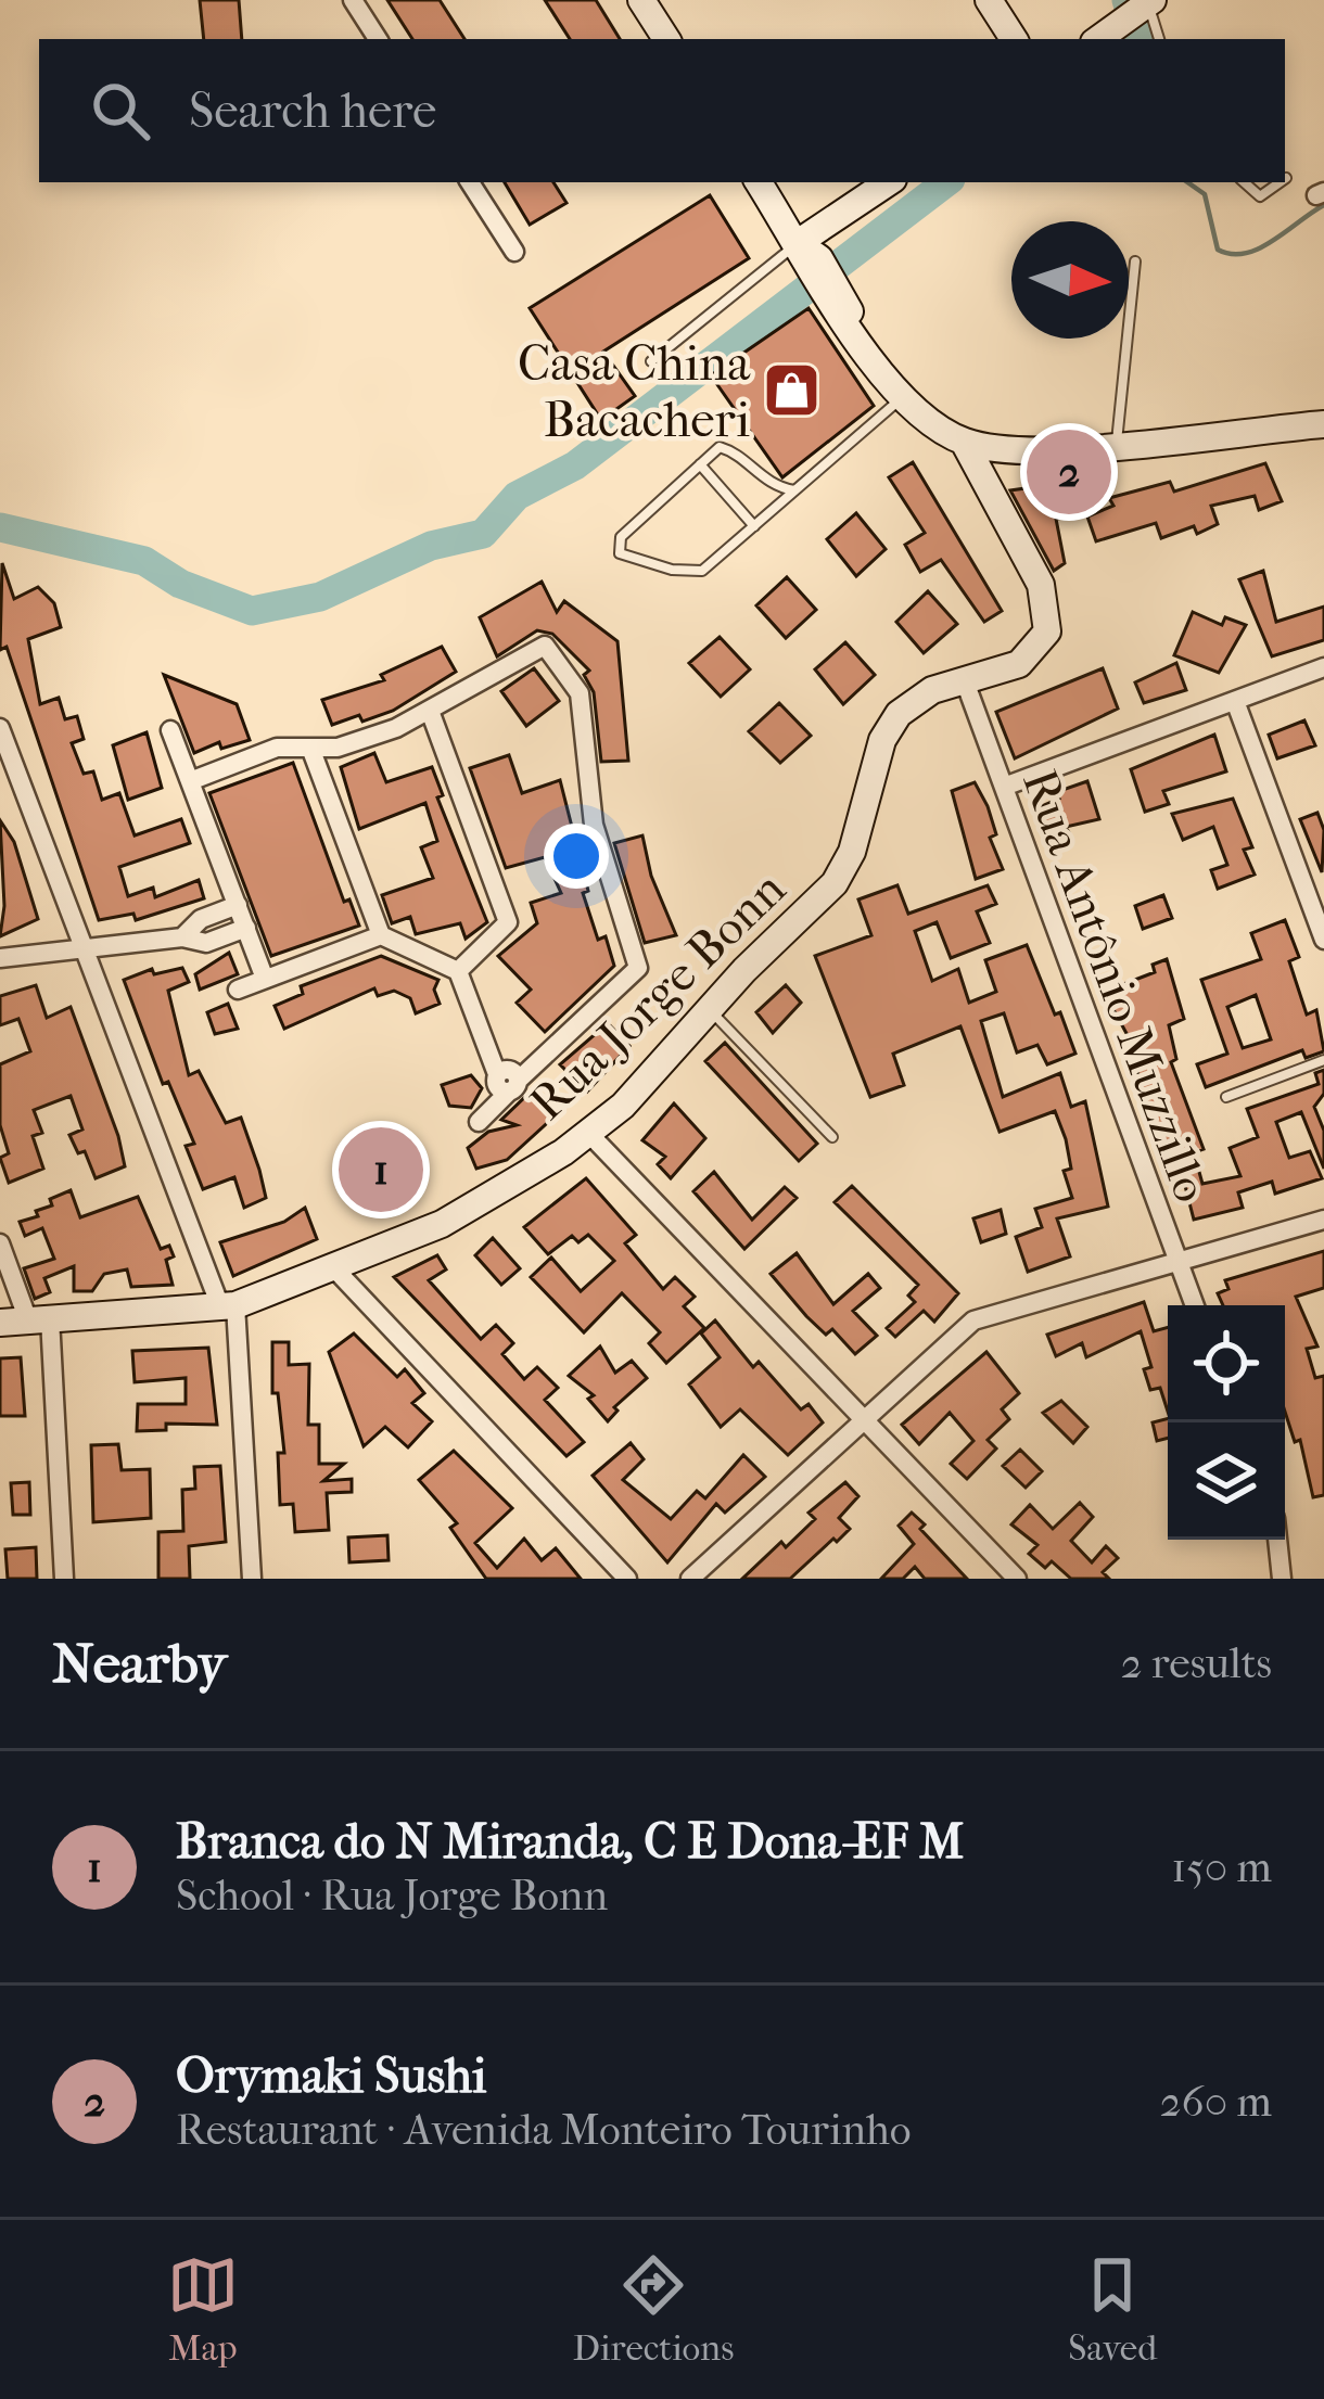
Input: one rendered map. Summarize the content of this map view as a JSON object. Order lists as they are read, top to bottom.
{
  "streets": {
    "street": ["Rua Antônio Muzzillo", "Rua Jorge Bonn"]
  },
  "crossings": [
    ["Rua Antônio Muzzillo", "Rua Jorge Bonn"]
  ],
  "places": {
    "shop": ["Casa China Bacacheri"]
  },
  "north": "right",
  "page": {
    "search": "Search here",
    "pins": ["2", "1"],
    "heading": ["Nearby", "2 results"],
    "list": [
      {
        "mark": "1",
        "name": "Branca do N Miranda, C E Dona-EF M",
        "note": "School · Rua Jorge Bonn",
        "value": "150 m"
      },
      {
        "mark": "2",
        "name": "Orymaki Sushi",
        "note": "Restaurant · Avenida Monteiro Tourinho",
        "value": "260 m"
      }
    ],
    "nav": ["Map", "Directions", "Saved"]
  }
}
